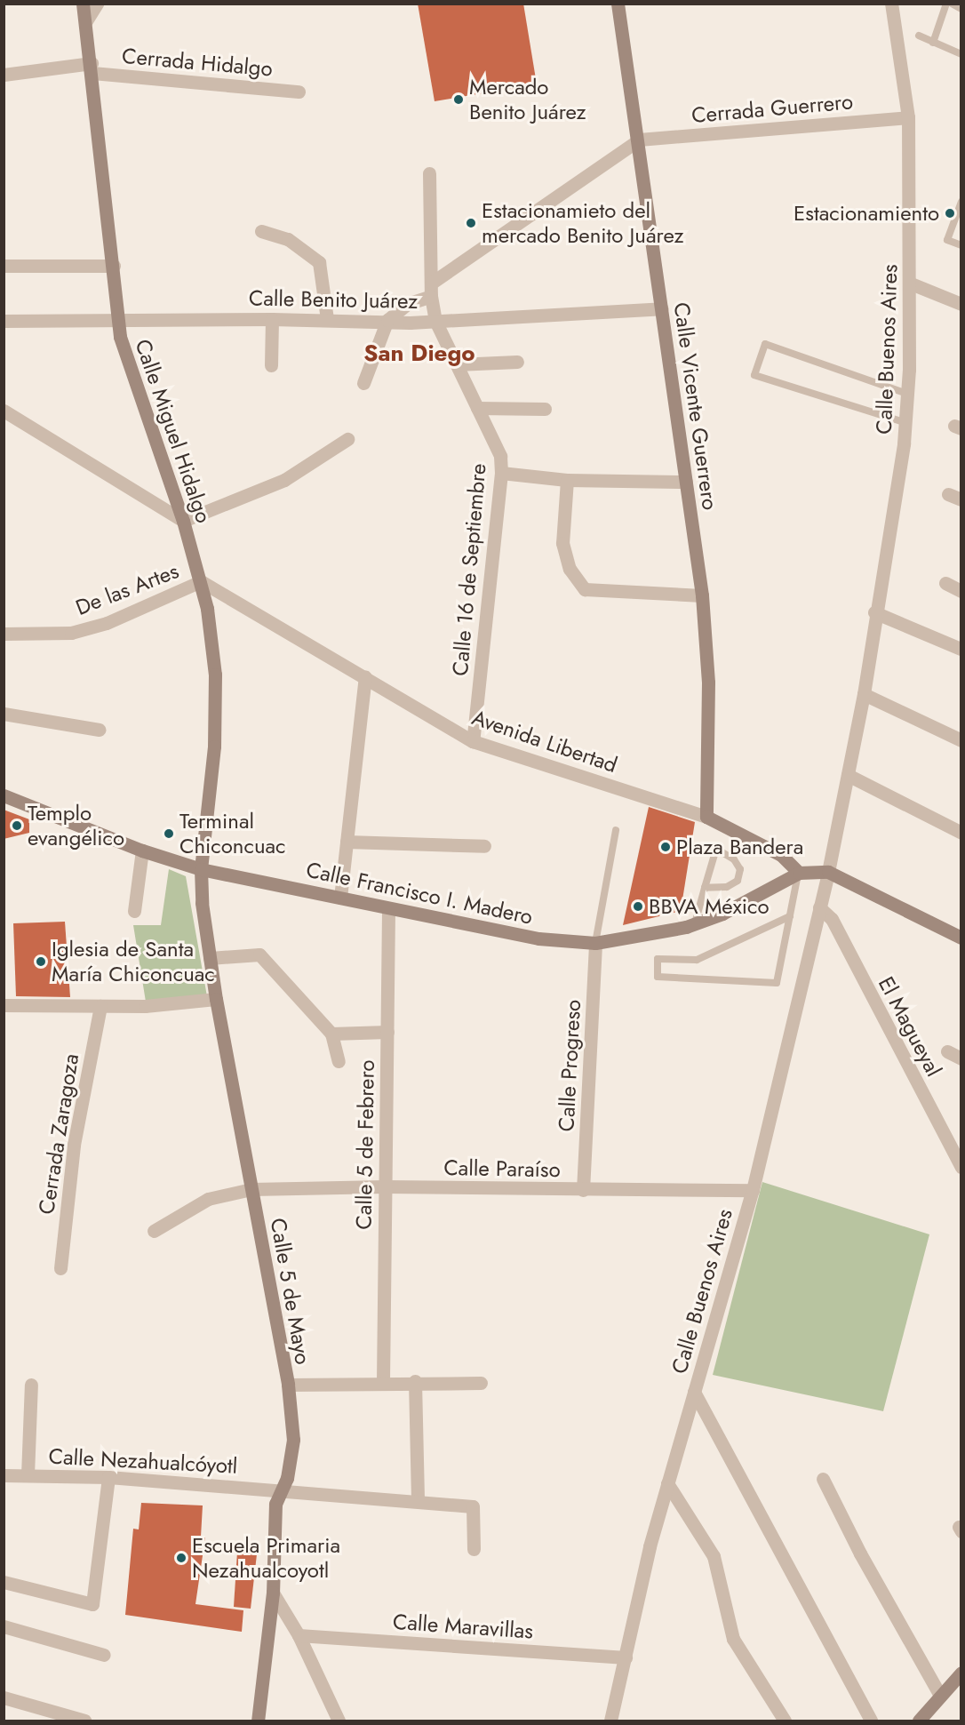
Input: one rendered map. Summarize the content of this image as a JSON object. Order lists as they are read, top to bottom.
{
  "streets": {
    "main road": [
      "Calle Vicente Guerrero",
      "Calle Miguel Hidalgo",
      "Avenida Libertad",
      "Calle Francisco I. Madero",
      "Calle 5 de Mayo"
    ],
    "street": [
      "Cerrada Hidalgo",
      "Cerrada Guerrero",
      "Calle Benito Juárez",
      "Calle Buenos Aires",
      "Calle 16 de Septiembre",
      "De las Artes",
      "El Magueyal",
      "Calle Progreso",
      "Cerrada Zaragoza",
      "Calle 5 de Febrero",
      "Calle Paraíso",
      "Calle Nezahualcóyotl",
      "Calle Maravillas"
    ]
  },
  "crossings": [
    ["Cerrada Hidalgo", "Calle Miguel Hidalgo"],
    ["Cerrada Guerrero", "Calle Buenos Aires"],
    ["Cerrada Guerrero", "Calle Vicente Guerrero"],
    ["Calle Benito Juárez", "Calle Vicente Guerrero"],
    ["Calle Benito Juárez", "Calle Miguel Hidalgo"],
    ["Calle Benito Juárez", "Calle 16 de Septiembre"],
    ["Calle Buenos Aires", "Calle Francisco I. Madero"],
    ["Calle Buenos Aires", "El Magueyal"],
    ["Calle Buenos Aires", "Calle Paraíso"],
    ["Calle Buenos Aires", "Calle Maravillas"],
    ["Calle Vicente Guerrero", "Avenida Libertad"],
    ["Calle Miguel Hidalgo", "De las Artes"],
    ["Calle Miguel Hidalgo", "Avenida Libertad"],
    ["Calle Miguel Hidalgo", "Calle Francisco I. Madero"],
    ["Calle Miguel Hidalgo", "Calle 5 de Mayo"],
    ["Calle 16 de Septiembre", "Avenida Libertad"],
    ["De las Artes", "Avenida Libertad"],
    ["Avenida Libertad", "Calle Francisco I. Madero"],
    ["Calle Francisco I. Madero", "Calle Progreso"],
    ["Calle Francisco I. Madero", "Calle 5 de Febrero"],
    ["Calle Francisco I. Madero", "Calle 5 de Mayo"],
    ["Calle Progreso", "Calle Paraíso"],
    ["Calle 5 de Febrero", "Calle Paraíso"],
    ["Calle Paraíso", "Calle 5 de Mayo"],
    ["Calle 5 de Mayo", "Calle Nezahualcóyotl"]
  ],
  "districts": ["San Diego"],
  "places": [
    "Mercado Benito Juárez",
    "Estacionamiento",
    "Estacionamieto del mercado Benito Juárez",
    "Templo evangélico",
    "Terminal Chiconcuac",
    "Plaza Bandera",
    "BBVA México",
    "Iglesia de Santa María Chiconcuac",
    "Escuela Primaria Nezahualcoyotl"
  ]
}
